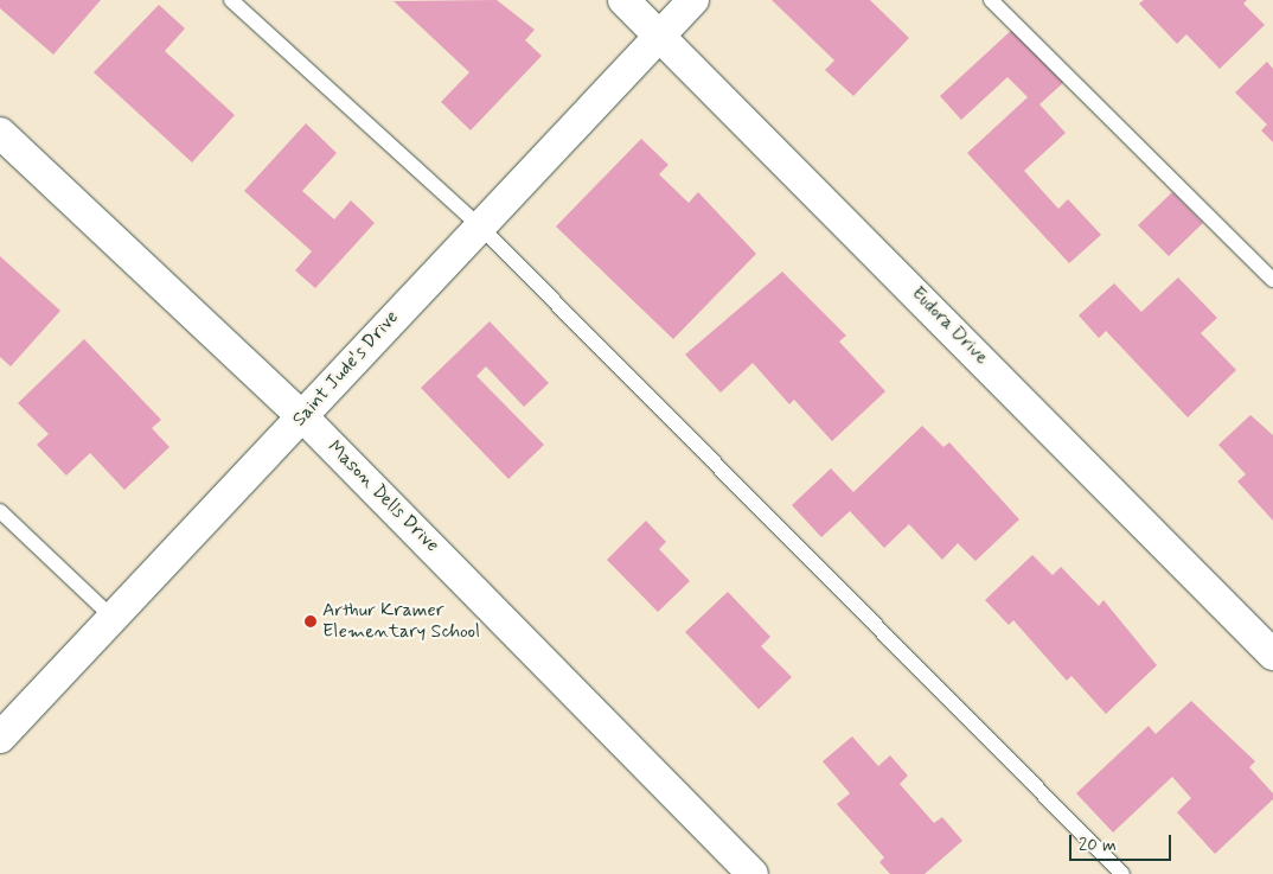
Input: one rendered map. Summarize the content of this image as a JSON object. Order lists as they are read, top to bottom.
{
  "streets": {
    "street": ["Eudora Drive", "Saint Jude's Drive", "Mason Dells Drive"]
  },
  "crossings": [
    ["Eudora Drive", "Saint Jude's Drive"],
    ["Saint Jude's Drive", "Mason Dells Drive"]
  ],
  "places": ["Arthur Kramer Elementary School"],
  "scale_bar": "20 m"
}
